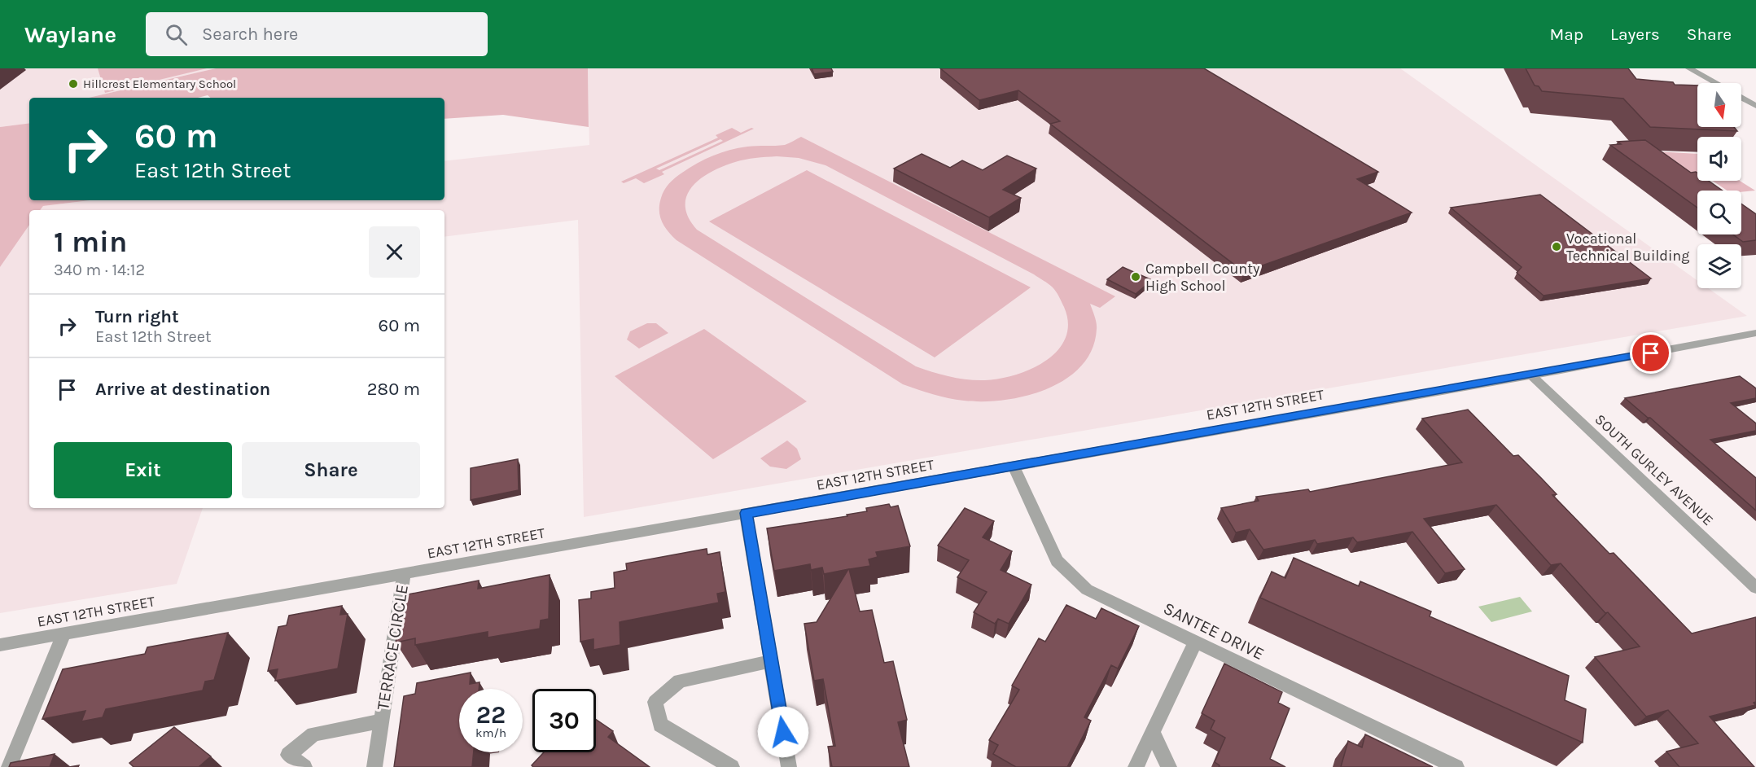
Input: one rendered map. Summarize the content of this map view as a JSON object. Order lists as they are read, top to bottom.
{
  "streets": {
    "street": [
      "EAST 12TH STREET",
      "SOUTH GURLEY AVENUE",
      "SANTEE DRIVE",
      "TERRACE CIRCLE"
    ]
  },
  "crossings": [
    ["EAST 12TH STREET", "SOUTH GURLEY AVENUE"],
    ["EAST 12TH STREET", "SANTEE DRIVE"],
    ["EAST 12TH STREET", "TERRACE CIRCLE"]
  ],
  "places": ["Hillcrest Elementary School", "Vocational Technical Building", "Campbell County High School"],
  "north": "bottom",
  "page": {
    "header": "Waylane",
    "search": "Search here",
    "nav": ["Map", "Layers", "Share"],
    "turn": ["60 m", "East 12th Street"],
    "heading": ["1 min", "340 m · 14:12"],
    "list": [
      {
        "name": "Turn right",
        "note": "East 12th Street",
        "value": "60 m"
      },
      {
        "name": "Arrive at destination",
        "value": "280 m"
      }
    ],
    "buttons": ["Exit", "Share"],
    "speed": "22 km/h",
    "limit": "30"
  }
}
